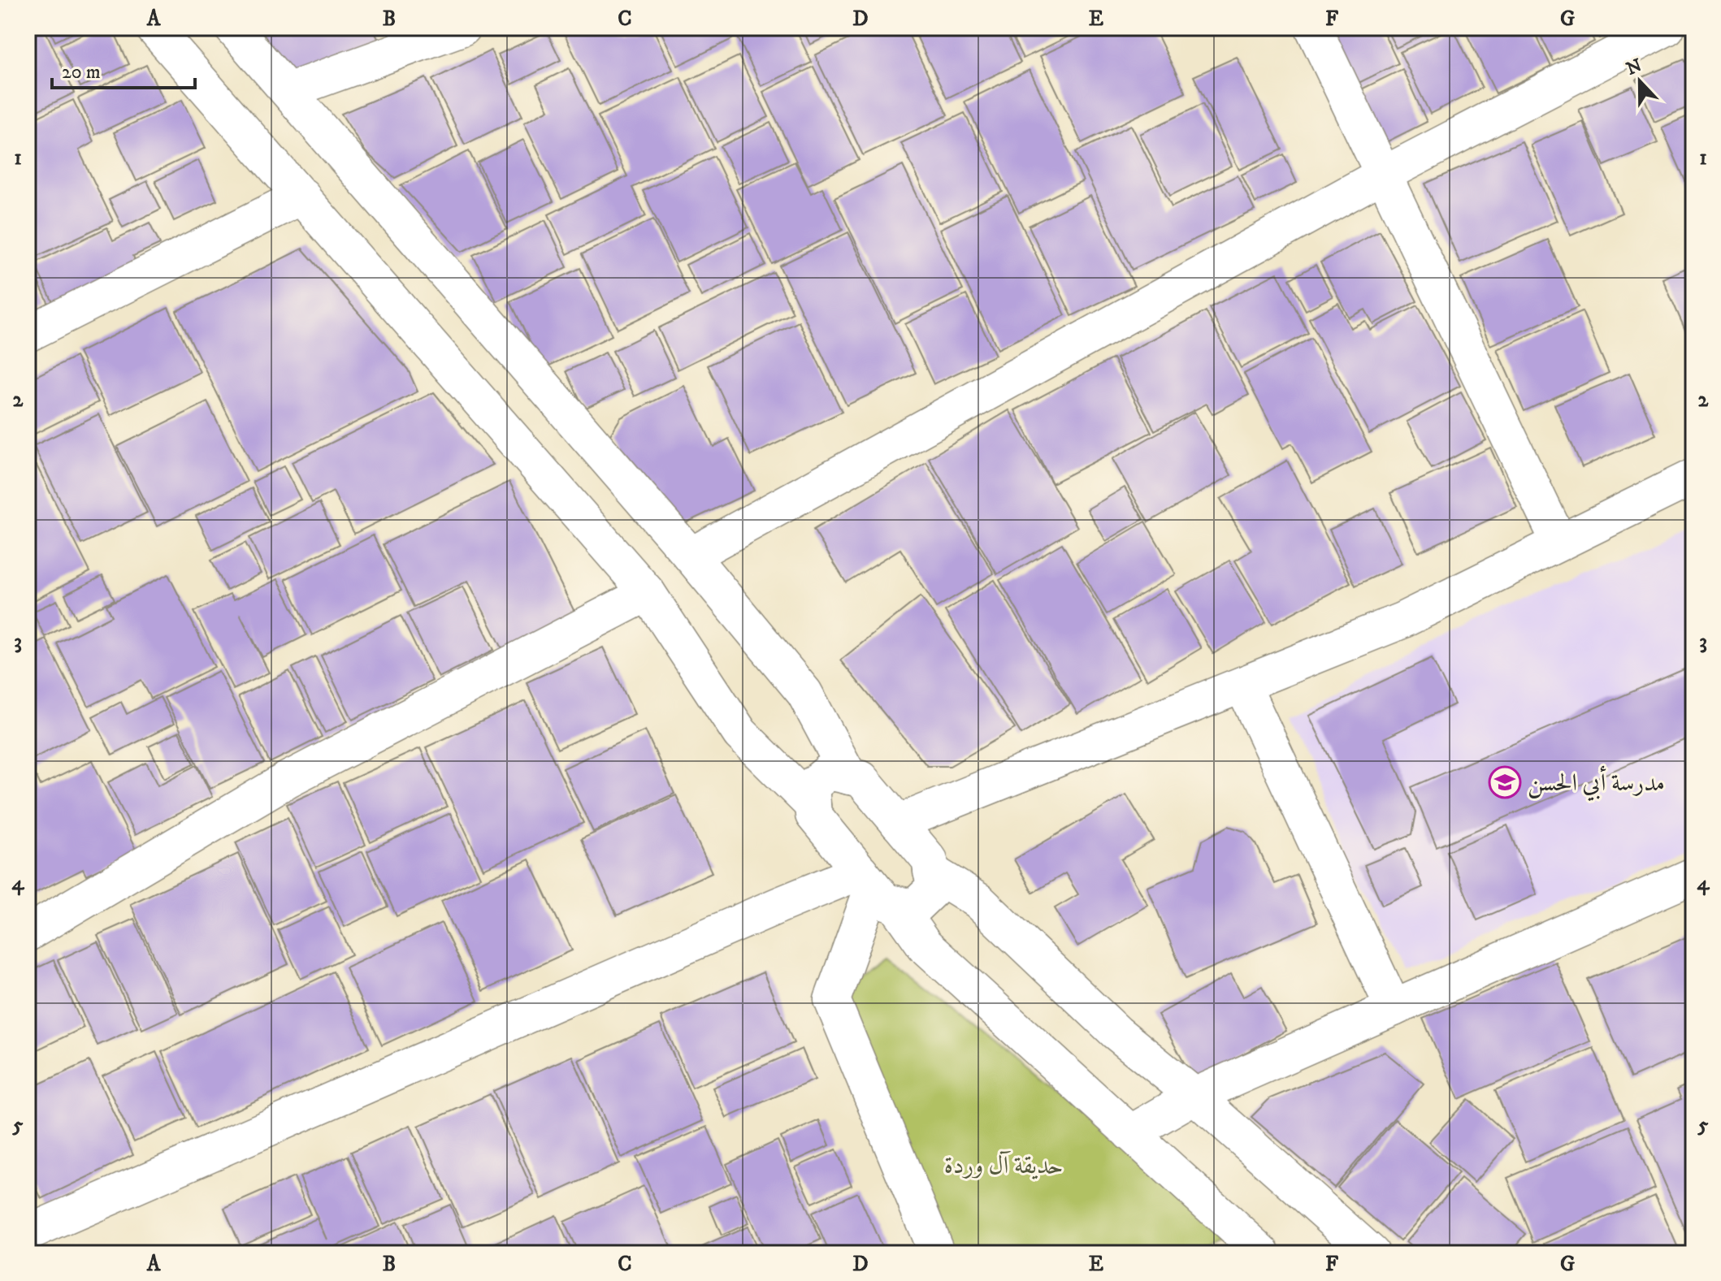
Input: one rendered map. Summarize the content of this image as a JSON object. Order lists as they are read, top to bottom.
{
  "parks": ["حديقة آل وردة"],
  "places": {
    "school or university": ["مدرسة أبي الحسن"]
  },
  "scale_bar": "20 m",
  "north": "top",
  "grid": {
    "columns": [
      "A",
      "B",
      "C",
      "D",
      "E",
      "F",
      "G"
    ],
    "rows": [
      "1",
      "2",
      "3",
      "4",
      "5"
    ]
  }
}
